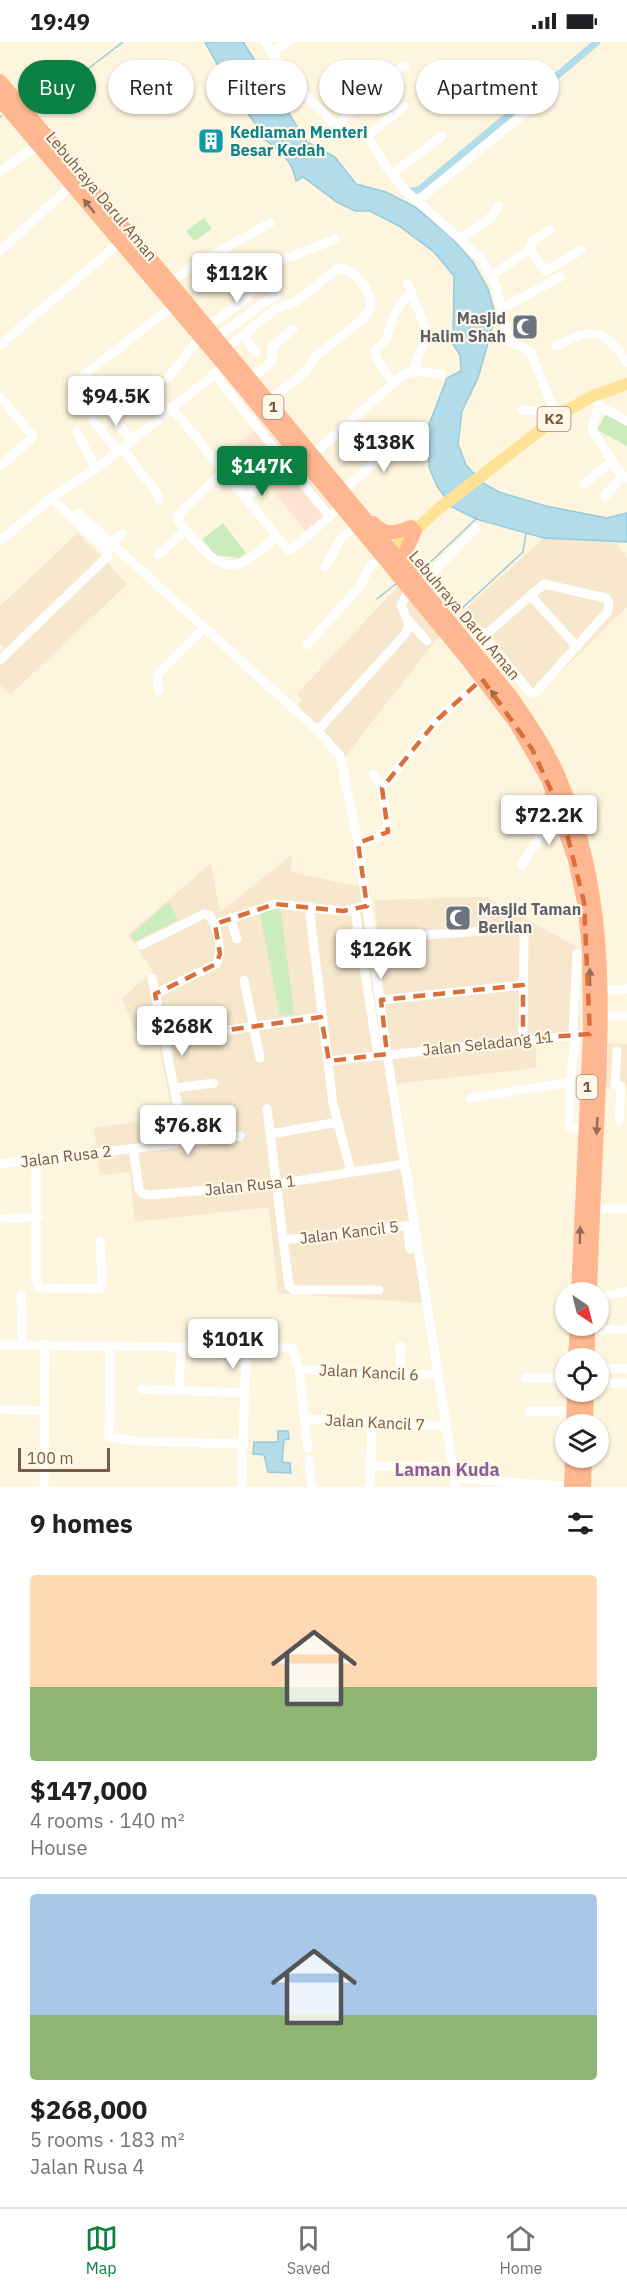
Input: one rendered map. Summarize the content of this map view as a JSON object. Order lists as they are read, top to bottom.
{
  "streets": {
    "highway": ["Lebuhraya Darul Aman", "1"],
    "main road": ["K2"],
    "street": [
      "Jalan Seladang 11",
      "Jalan Rusa 2",
      "Jalan Rusa 1",
      "Jalan Kancil 5",
      "Jalan Kancil 6",
      "Jalan Kancil 7"
    ]
  },
  "crossings": [
    ["Lebuhraya Darul Aman", "K2"],
    ["Lebuhraya Darul Aman", "Jalan Seladang 11"],
    ["Jalan Rusa 2", "Jalan Rusa 1"]
  ],
  "districts": ["Laman Kuda"],
  "places": {
    "building": ["Kediaman Menteri Besar Kedah"],
    "mosque": ["Masjid Halim Shah", "Masjid Taman Berlian"]
  },
  "scale_bar": "100 m",
  "north": "bottom right",
  "page": {
    "status": "19:49",
    "chip": [
      "Buy",
      "Rent",
      "Filters",
      "New",
      "Apartment"
    ],
    "price": [
      "$112K",
      "$94.5K",
      "$138K",
      "$147K",
      "$72.2K",
      "$126K",
      "$268K",
      "$76.8K",
      "$101K"
    ],
    "scale": "100 m",
    "heading": "9 homes",
    "list": [
      {
        "name": "$147,000",
        "note": "4 rooms · 140 m² · House"
      },
      {
        "name": "$268,000",
        "note": "5 rooms · 183 m² · Jalan Rusa 4"
      }
    ],
    "tabs": ["Map", "Saved", "Home"]
  }
}
